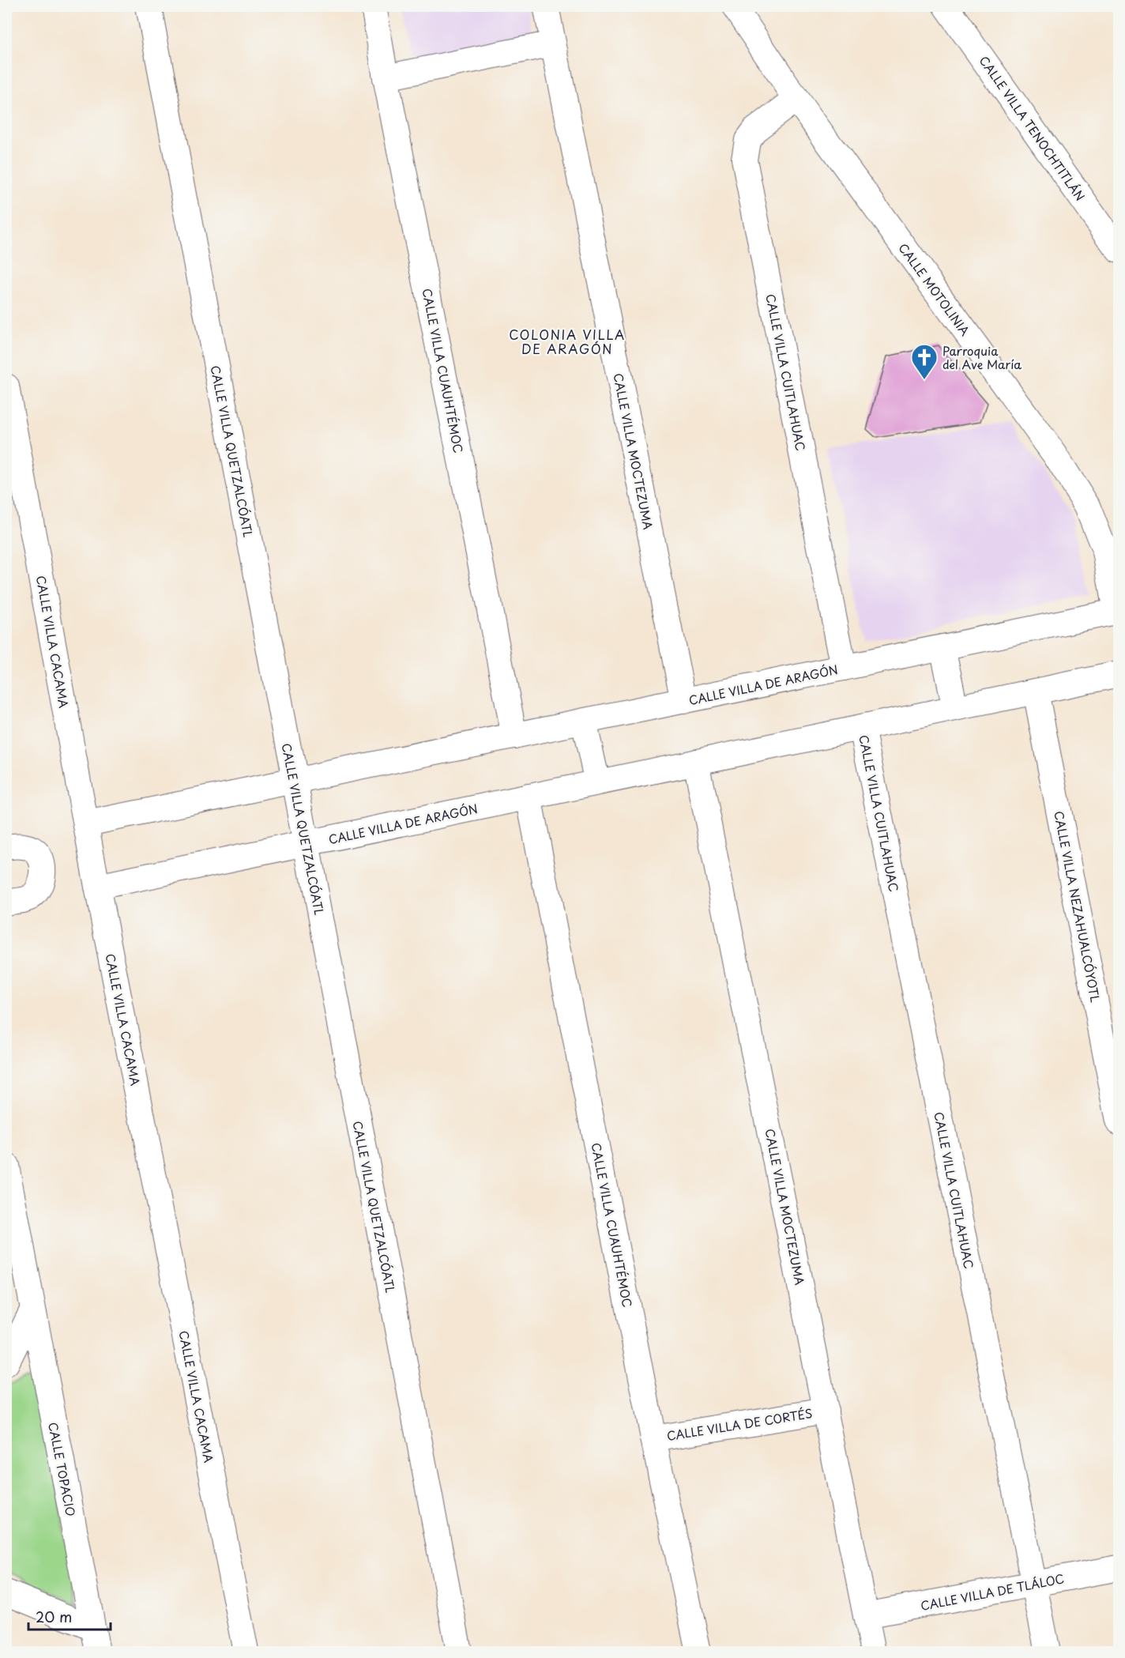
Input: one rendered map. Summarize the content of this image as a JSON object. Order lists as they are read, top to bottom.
{
  "streets": {
    "street": [
      "CALLE VILLA TENOCHTITLÁN",
      "CALLE MOTOLINIA",
      "CALLE VILLA CUAUHTÉMOC",
      "CALLE VILLA CUITLAHUAC",
      "CALLE VILLA QUETZALCÓATL",
      "CALLE VILLA MOCTEZUMA",
      "CALLE VILLA CACAMA",
      "CALLE VILLA DE ARAGÓN",
      "CALLE VILLA NEZAHUALCÓYOTL",
      "CALLE VILLA DE CORTÉS",
      "CALLE TOPACIO",
      "CALLE VILLA DE TLÁLOC"
    ]
  },
  "crossings": [
    ["CALLE MOTOLINIA", "CALLE VILLA CUITLAHUAC"],
    ["CALLE MOTOLINIA", "CALLE VILLA DE ARAGÓN"],
    ["CALLE VILLA CUAUHTÉMOC", "CALLE VILLA DE ARAGÓN"],
    ["CALLE VILLA CUAUHTÉMOC", "CALLE VILLA DE CORTÉS"],
    ["CALLE VILLA CUITLAHUAC", "CALLE VILLA DE ARAGÓN"],
    ["CALLE VILLA CUITLAHUAC", "CALLE VILLA DE TLÁLOC"],
    ["CALLE VILLA QUETZALCÓATL", "CALLE VILLA DE ARAGÓN"],
    ["CALLE VILLA MOCTEZUMA", "CALLE VILLA DE ARAGÓN"],
    ["CALLE VILLA MOCTEZUMA", "CALLE VILLA DE CORTÉS"],
    ["CALLE VILLA MOCTEZUMA", "CALLE VILLA DE TLÁLOC"],
    ["CALLE VILLA CACAMA", "CALLE VILLA DE ARAGÓN"],
    ["CALLE VILLA DE ARAGÓN", "CALLE VILLA NEZAHUALCÓYOTL"]
  ],
  "districts": ["COLONIA VILLA DE ARAGÓN"],
  "places": {
    "church": ["Parroquia del Ave María"]
  },
  "scale_bar": "20 m"
}
